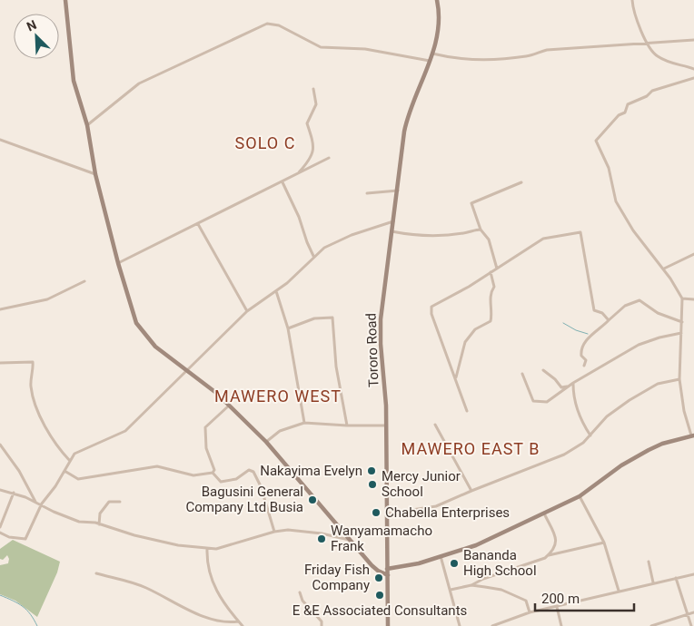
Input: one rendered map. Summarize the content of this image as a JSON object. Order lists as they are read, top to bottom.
{
  "streets": {
    "main road": ["Tororo Road"]
  },
  "districts": ["SOLO C", "MAWERO WEST", "MAWERO EAST B"],
  "places": [
    "Nakayima Evelyn",
    "Mercy Junior School",
    "Bagusini General Company Ltd Busia",
    "Chabella Enterprises",
    "Wanyamamacho Frank",
    "Bananda High School",
    "Friday Fish Company",
    "E &E Associated Consultants"
  ],
  "scale_bar": "200 m",
  "north": "top left"
}
